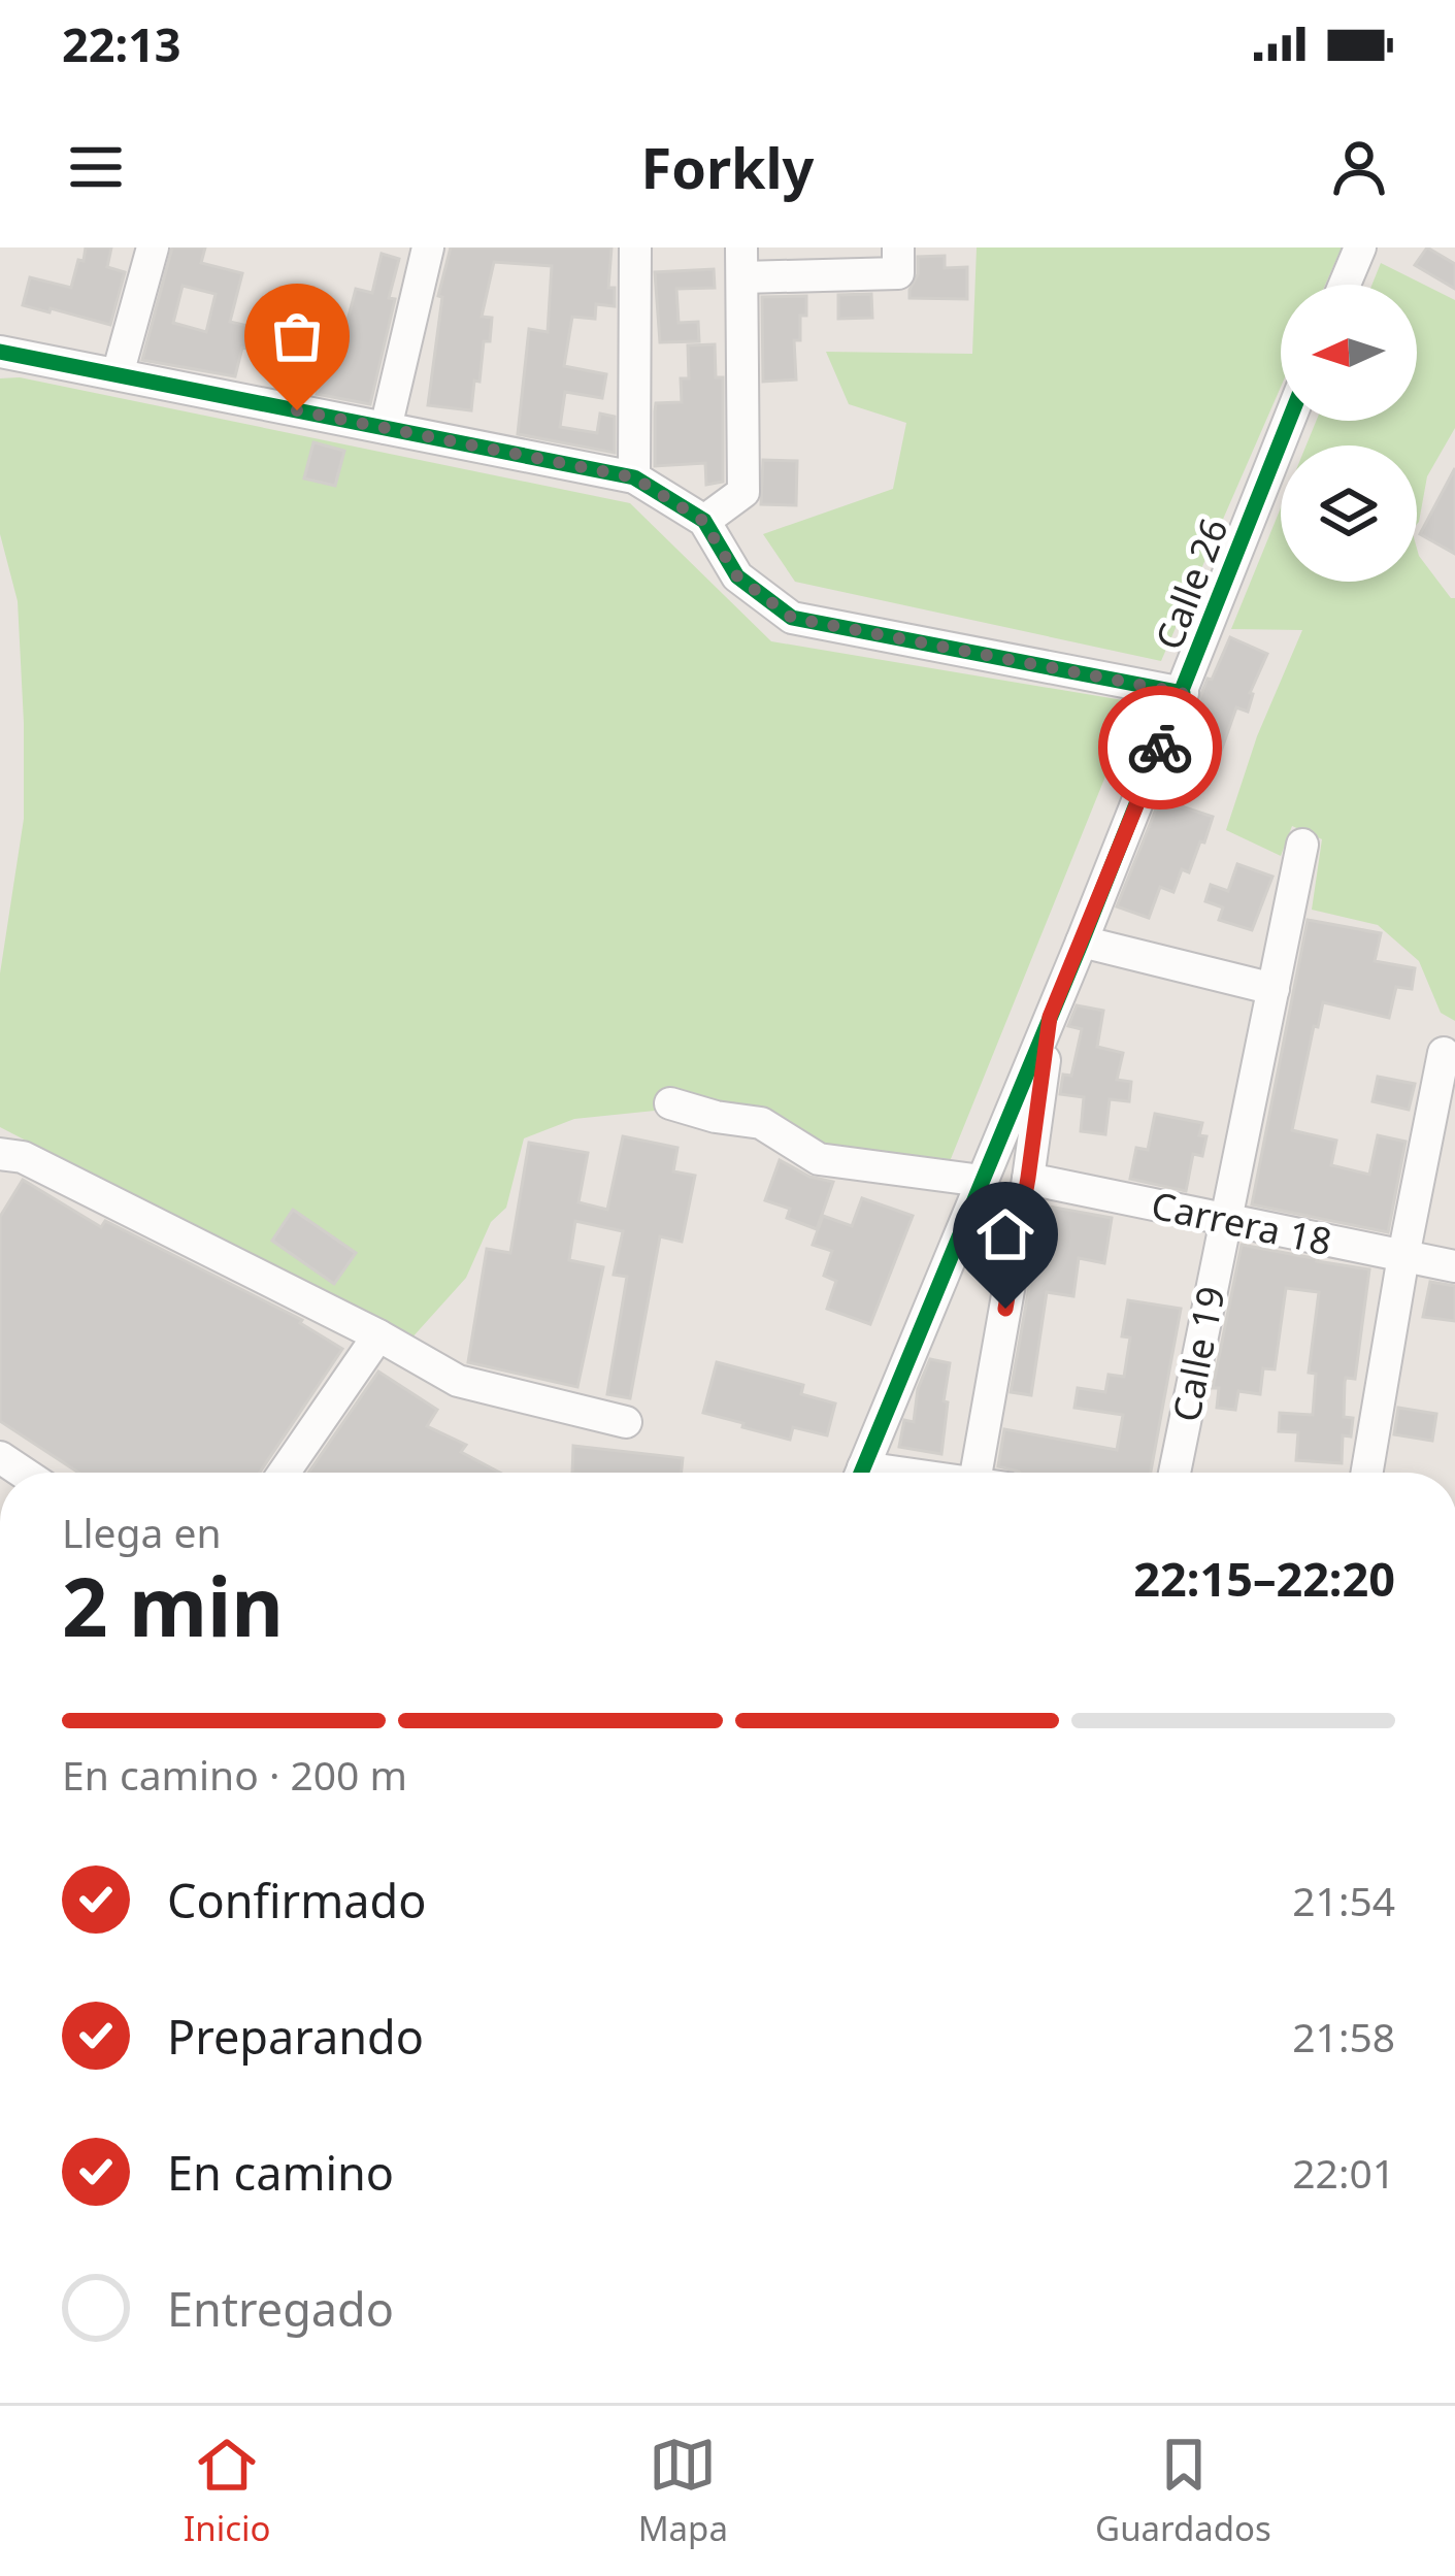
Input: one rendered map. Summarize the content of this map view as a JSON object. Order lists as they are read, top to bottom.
{
  "streets": {
    "street": ["Calle 26", "Carrera 18", "Calle 19"]
  },
  "crossings": [
    ["Carrera 18", "Calle 19"]
  ],
  "north": "left",
  "page": {
    "status": "22:13",
    "header": "Forkly",
    "heading": ["2 min", "Llega en", "22:15–22:20"],
    "bar": "En camino · 200 m",
    "list": [
      ["Confirmado", "21:54"],
      ["Preparando", "21:58"],
      ["En camino", "22:01"],
      "Entregado"
    ],
    "tabs": ["Inicio", "Mapa", "Guardados"]
  }
}
